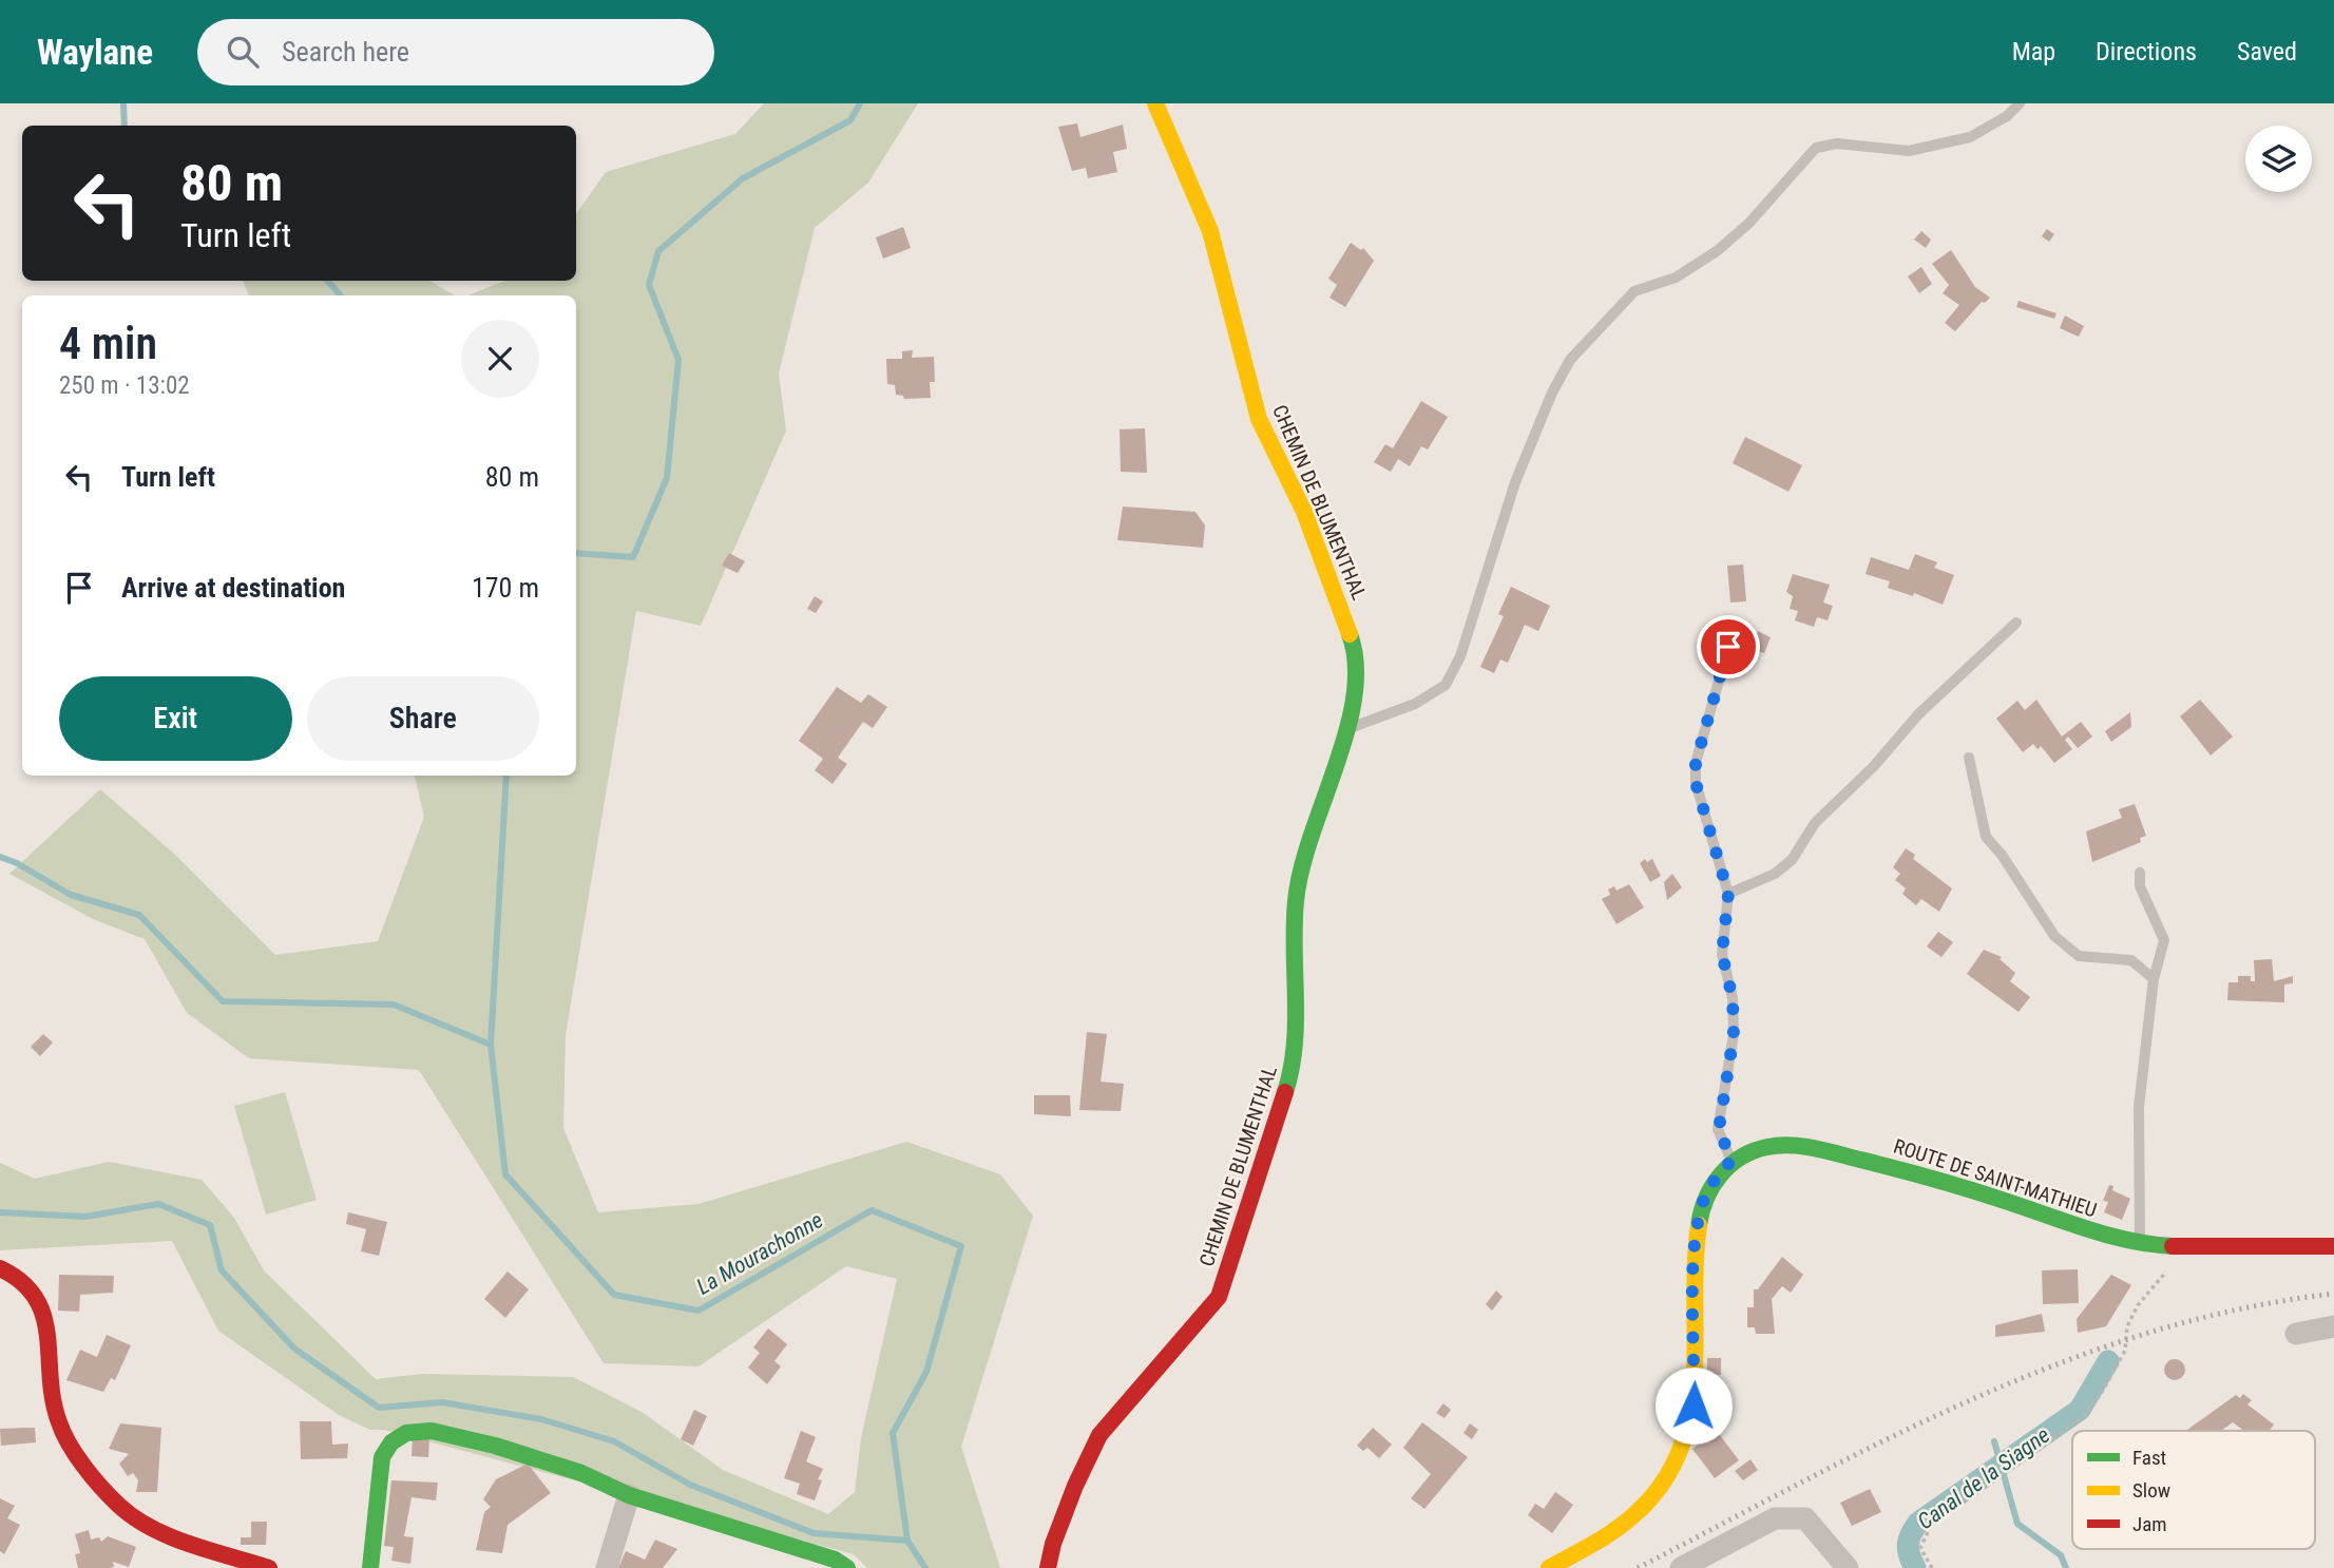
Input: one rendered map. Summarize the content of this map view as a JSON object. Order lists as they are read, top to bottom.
{
  "streets": {
    "street": ["CHEMIN DE BLUMENTHAL", "ROUTE DE SAINT-MATHIEU"]
  },
  "water": ["La Mourachonne", "Canal de la Siagne"],
  "legend": ["Fast", "Slow", "Jam"],
  "page": {
    "header": "Waylane",
    "search": "Search here",
    "nav": ["Map", "Directions", "Saved"],
    "turn": ["80 m", "Turn left"],
    "heading": ["4 min", "250 m · 13:02"],
    "list": [
      {
        "name": "Turn left",
        "value": "80 m"
      },
      {
        "name": "Arrive at destination",
        "value": "170 m"
      }
    ],
    "buttons": ["Exit", "Share"]
  }
}
